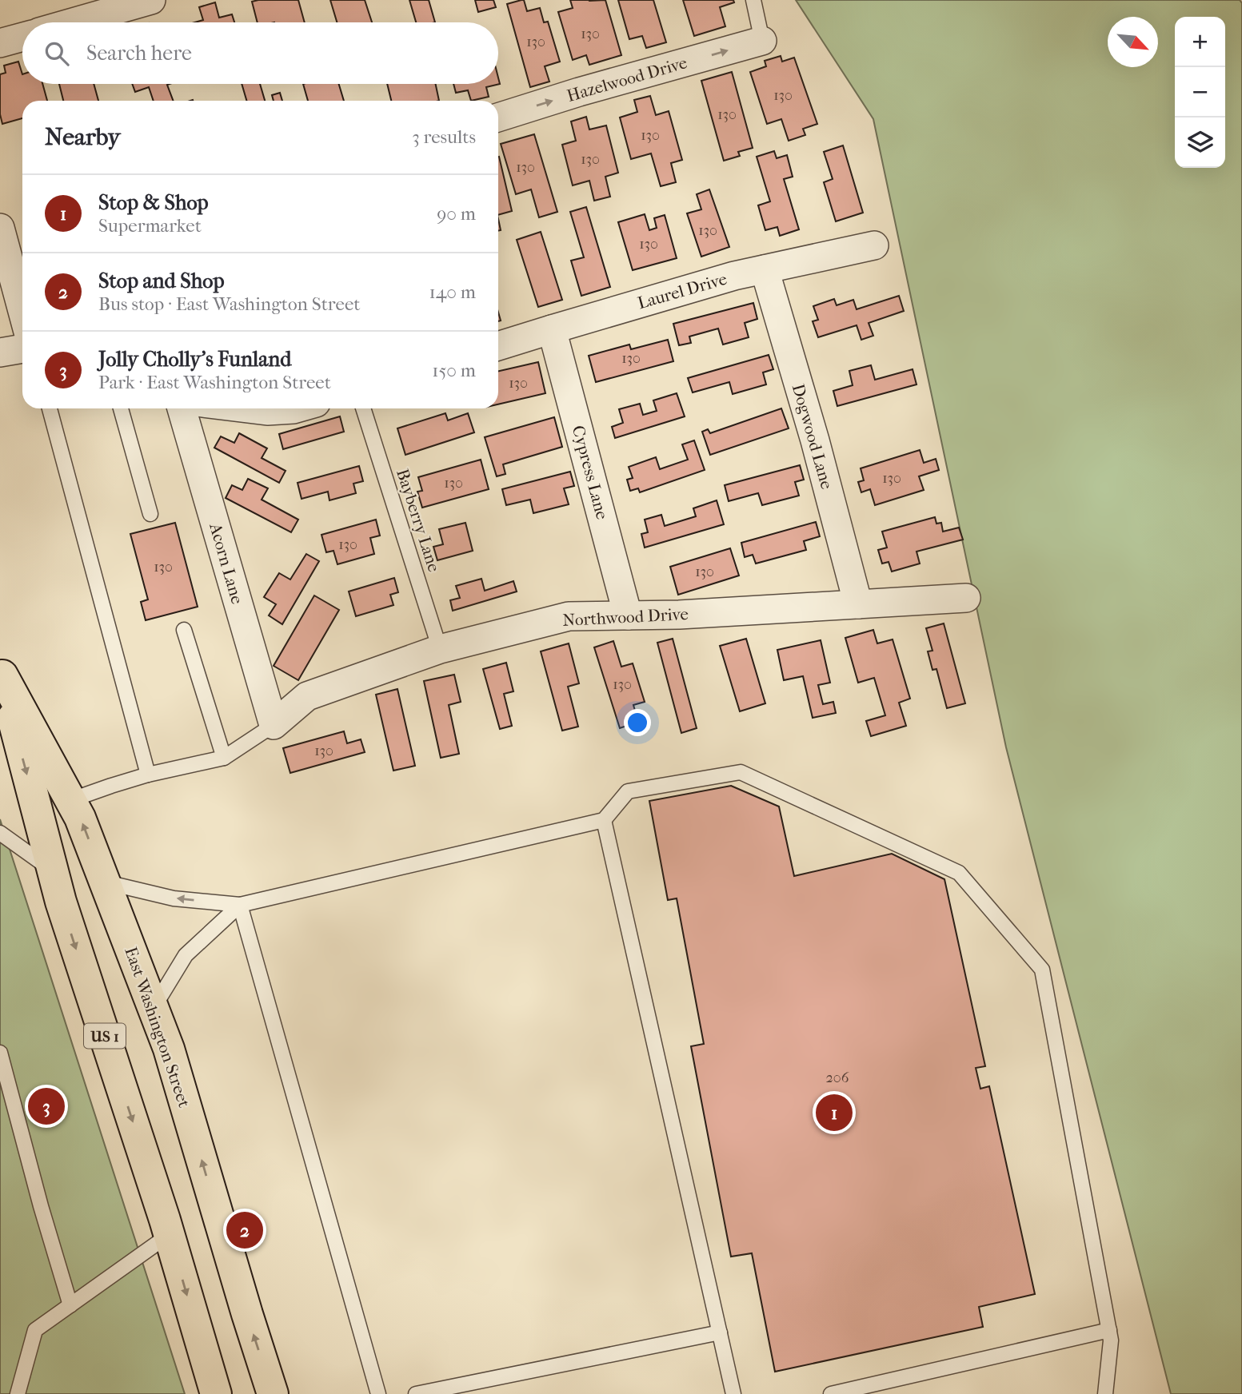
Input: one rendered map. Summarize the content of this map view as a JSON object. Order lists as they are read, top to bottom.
{
  "streets": {
    "main road": ["East Washington Street", "US 1"],
    "street": [
      "Hazelwood Drive",
      "Laurel Drive",
      "Dogwood Lane",
      "Cypress Lane",
      "Acorn Lane",
      "Northwood Drive"
    ],
    "lane": ["Bayberry Lane"]
  },
  "crossings": [
    ["Laurel Drive", "Dogwood Lane"],
    ["Laurel Drive", "Cypress Lane"],
    ["Dogwood Lane", "Northwood Drive"],
    ["Cypress Lane", "Northwood Drive"],
    ["Bayberry Lane", "Northwood Drive"],
    ["Acorn Lane", "Northwood Drive"]
  ],
  "one_way": ["Hazelwood Drive"],
  "house_numbers": [
    "130",
    "130",
    "130",
    "130",
    "130",
    "130",
    "130",
    "130",
    "130",
    "130",
    "130",
    "130",
    "130",
    "130",
    "130",
    "130",
    "130",
    "130",
    "206"
  ],
  "north": "bottom right",
  "page": {
    "map_buttons": ["+", "−"],
    "search": "Search here",
    "heading": ["Nearby", "3 results"],
    "list": [
      {
        "mark": "1",
        "name": "Stop & Shop",
        "note": "Supermarket",
        "value": "90 m"
      },
      {
        "mark": "2",
        "name": "Stop and Shop",
        "note": "Bus stop · East Washington Street",
        "value": "140 m"
      },
      {
        "mark": "3",
        "name": "Jolly Cholly's Funland",
        "note": "Park · East Washington Street",
        "value": "150 m"
      }
    ],
    "pins": ["3", "1", "2"]
  }
}
